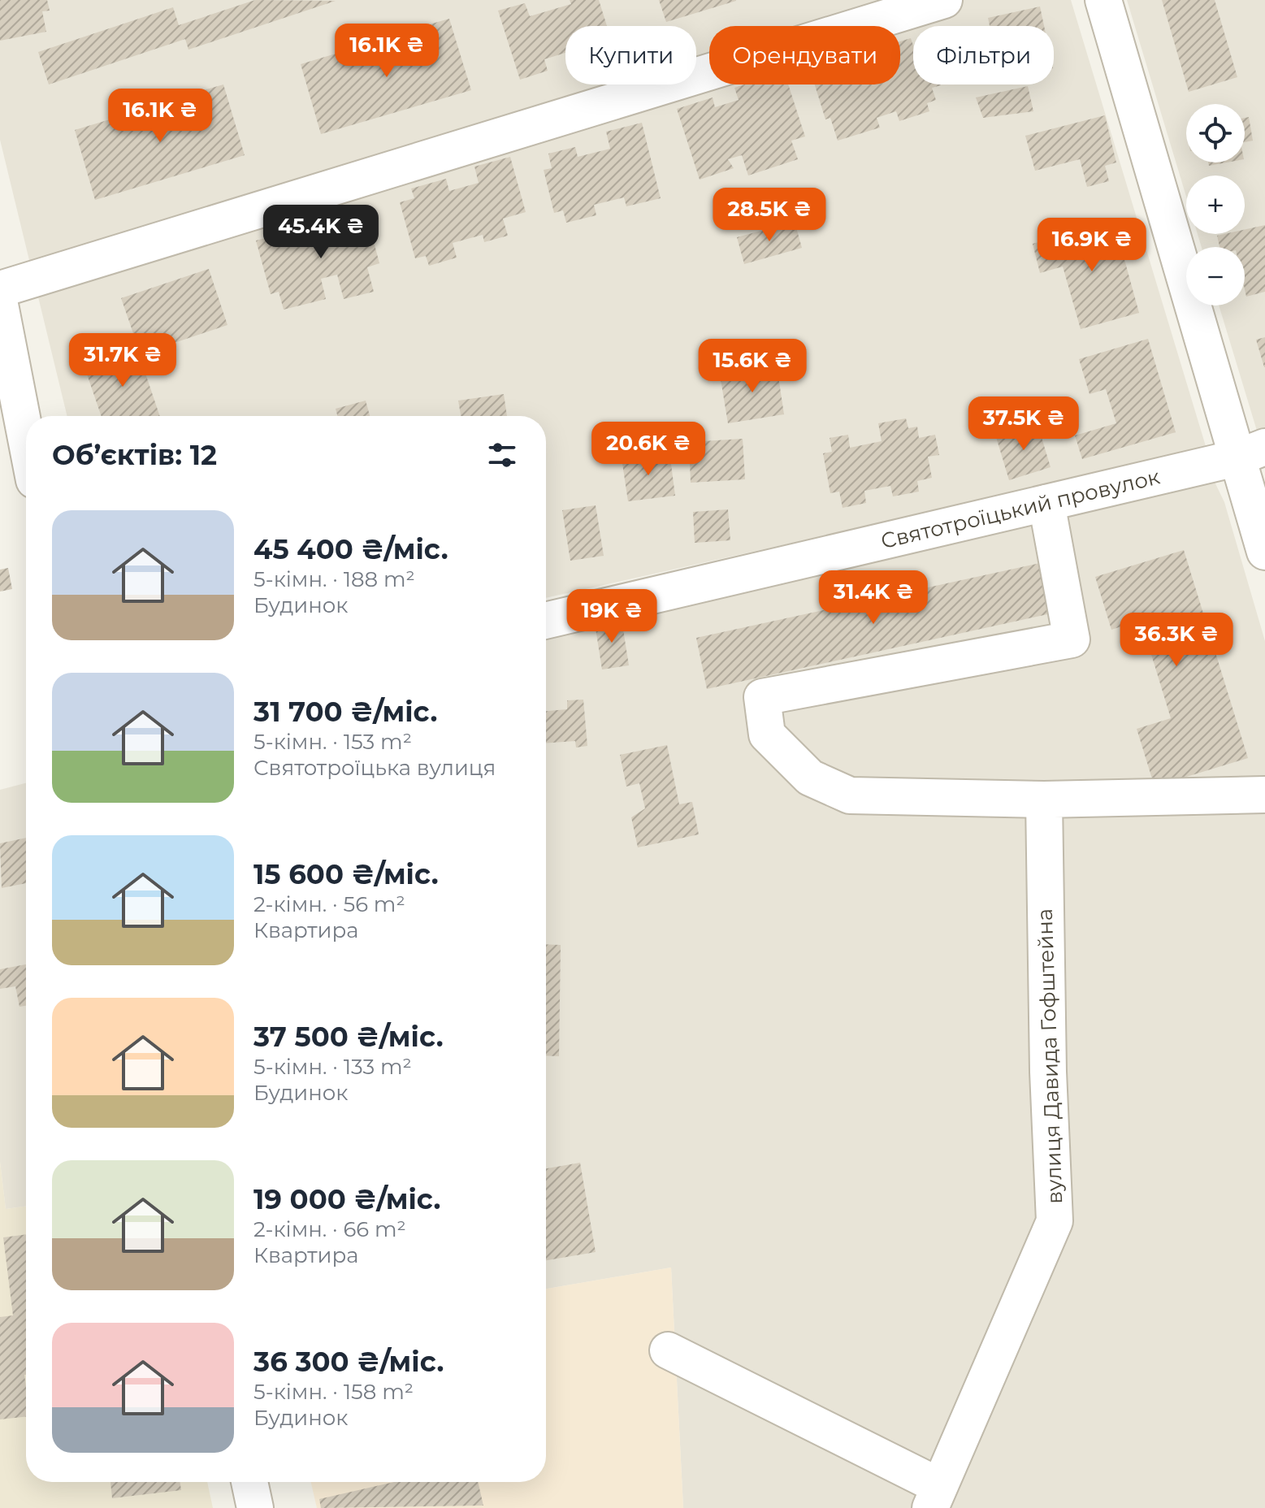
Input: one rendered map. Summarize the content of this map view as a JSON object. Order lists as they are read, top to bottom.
{
  "streets": {
    "street": ["Святотроїцький провулок", "вулиця Давида Гофштейна"]
  },
  "page": {
    "price": [
      "16.1K ₴",
      "16.1K ₴",
      "28.5K ₴",
      "45.4K ₴",
      "16.9K ₴",
      "31.7K ₴",
      "15.6K ₴",
      "37.5K ₴",
      "20.6K ₴",
      "31.4K ₴",
      "19K ₴",
      "36.3K ₴"
    ],
    "chip": ["Купити", "Орендувати", "Фільтри"],
    "map_buttons": ["+", "−"],
    "heading": "Об’єктів: 12",
    "list": [
      {
        "name": "45 400 ₴/міс.",
        "note": "5-кімн. · 188 m² · Будинок"
      },
      {
        "name": "31 700 ₴/міс.",
        "note": "5-кімн. · 153 m² · Святотроїцька вулиця"
      },
      {
        "name": "15 600 ₴/міс.",
        "note": "2-кімн. · 56 m² · Квартира"
      },
      {
        "name": "37 500 ₴/міс.",
        "note": "5-кімн. · 133 m² · Будинок"
      },
      {
        "name": "19 000 ₴/міс.",
        "note": "2-кімн. · 66 m² · Квартира"
      },
      {
        "name": "36 300 ₴/міс.",
        "note": "5-кімн. · 158 m² · Будинок"
      }
    ]
  }
}
